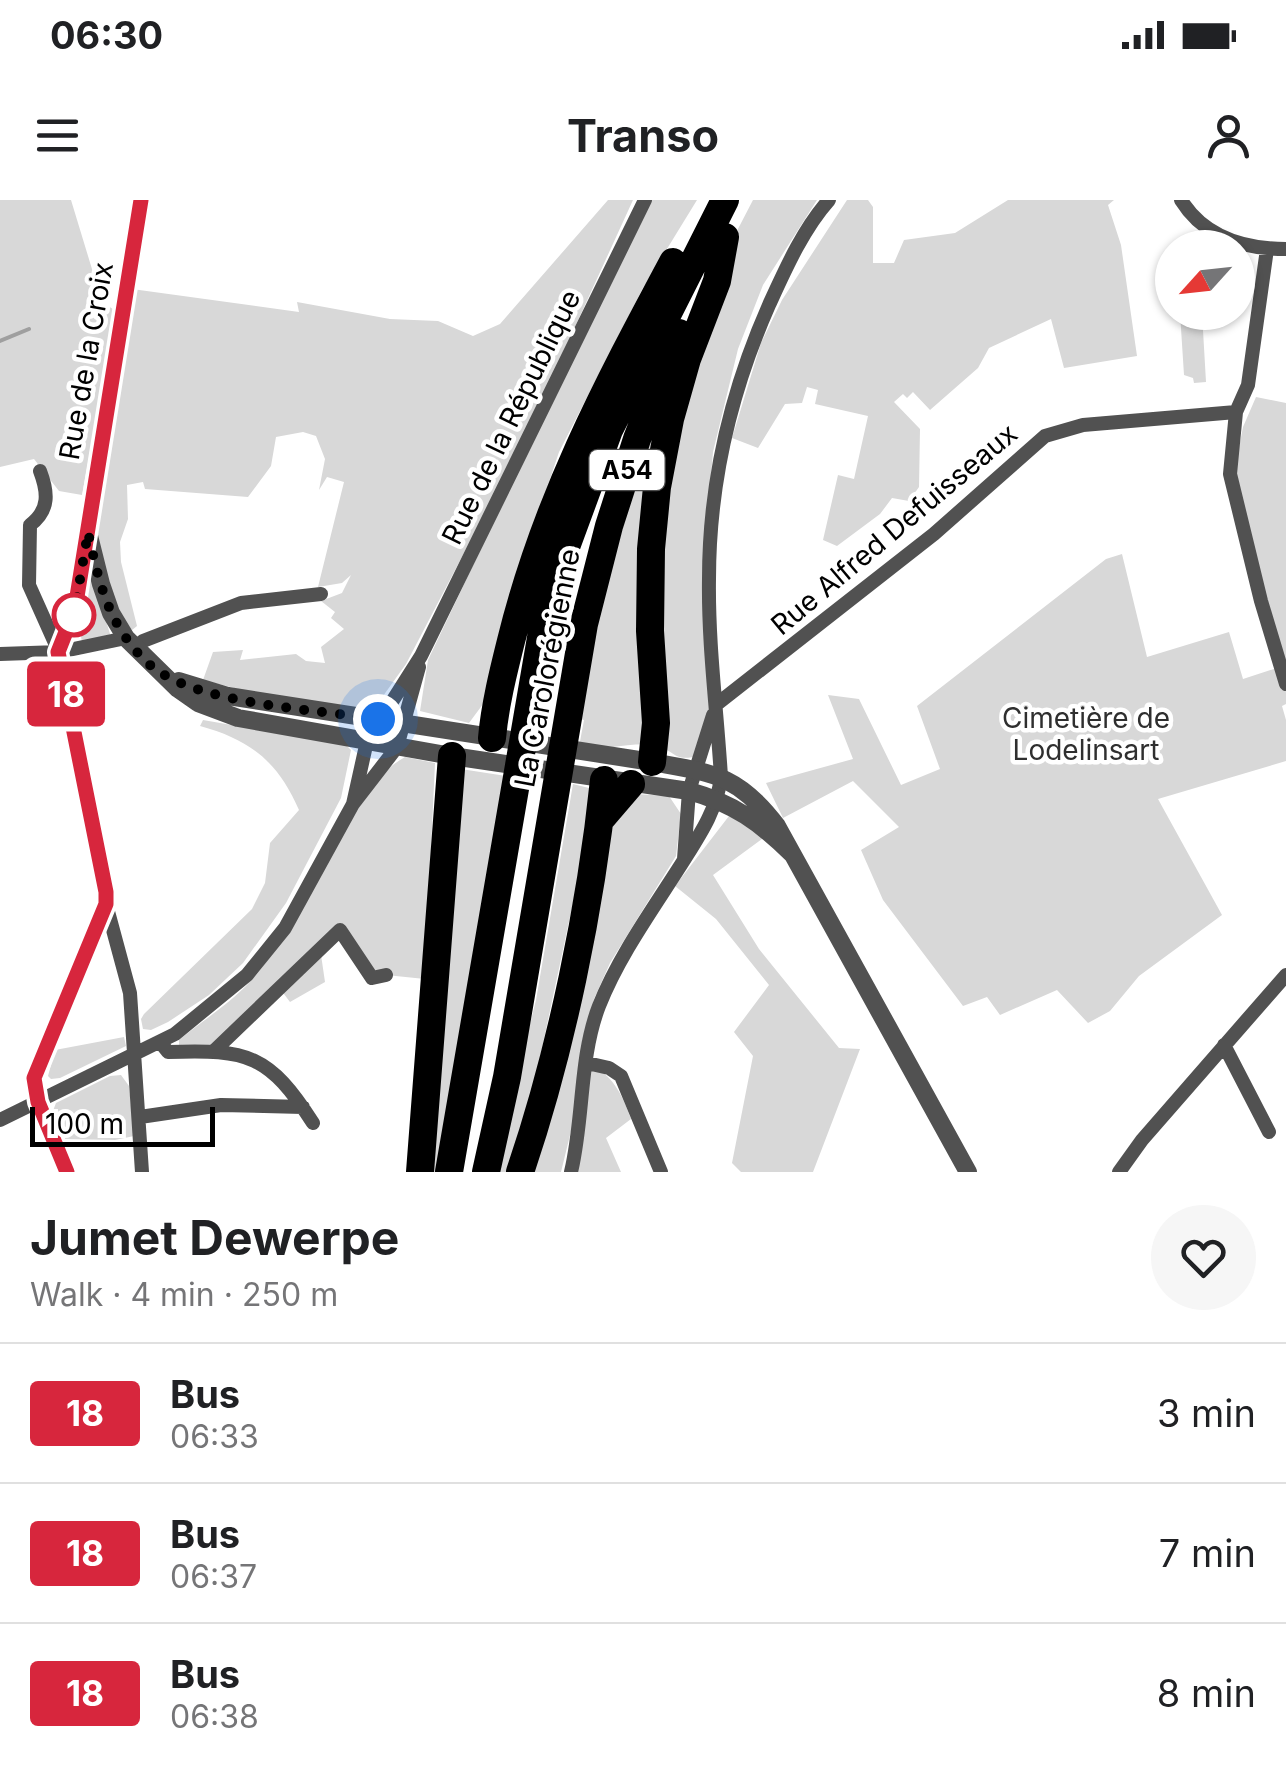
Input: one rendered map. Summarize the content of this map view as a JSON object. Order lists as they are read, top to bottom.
{
  "streets": {
    "highway": ["A54", "La Carolorégienne"],
    "street": ["Rue de la Croix", "Rue de la République", "Rue Alfred Defuisseaux"]
  },
  "crossings": [
    ["Rue de la Croix", "Rue de la République"]
  ],
  "parks": ["Cimetière de Lodelinsart"],
  "lines": ["bus line 18"],
  "scale_bar": "100 m",
  "north": "bottom left",
  "page": {
    "status": "06:30",
    "header": "Transo",
    "on_map": "18",
    "scale": "100 m",
    "heading": ["Jumet Dewerpe", "Walk · 4 min · 250 m"],
    "list": [
      {
        "mark": "18",
        "name": "Bus",
        "note": "06:33",
        "value": "3 min"
      },
      {
        "mark": "18",
        "name": "Bus",
        "note": "06:37",
        "value": "7 min"
      },
      {
        "mark": "18",
        "name": "Bus",
        "note": "06:38",
        "value": "8 min"
      }
    ]
  }
}
